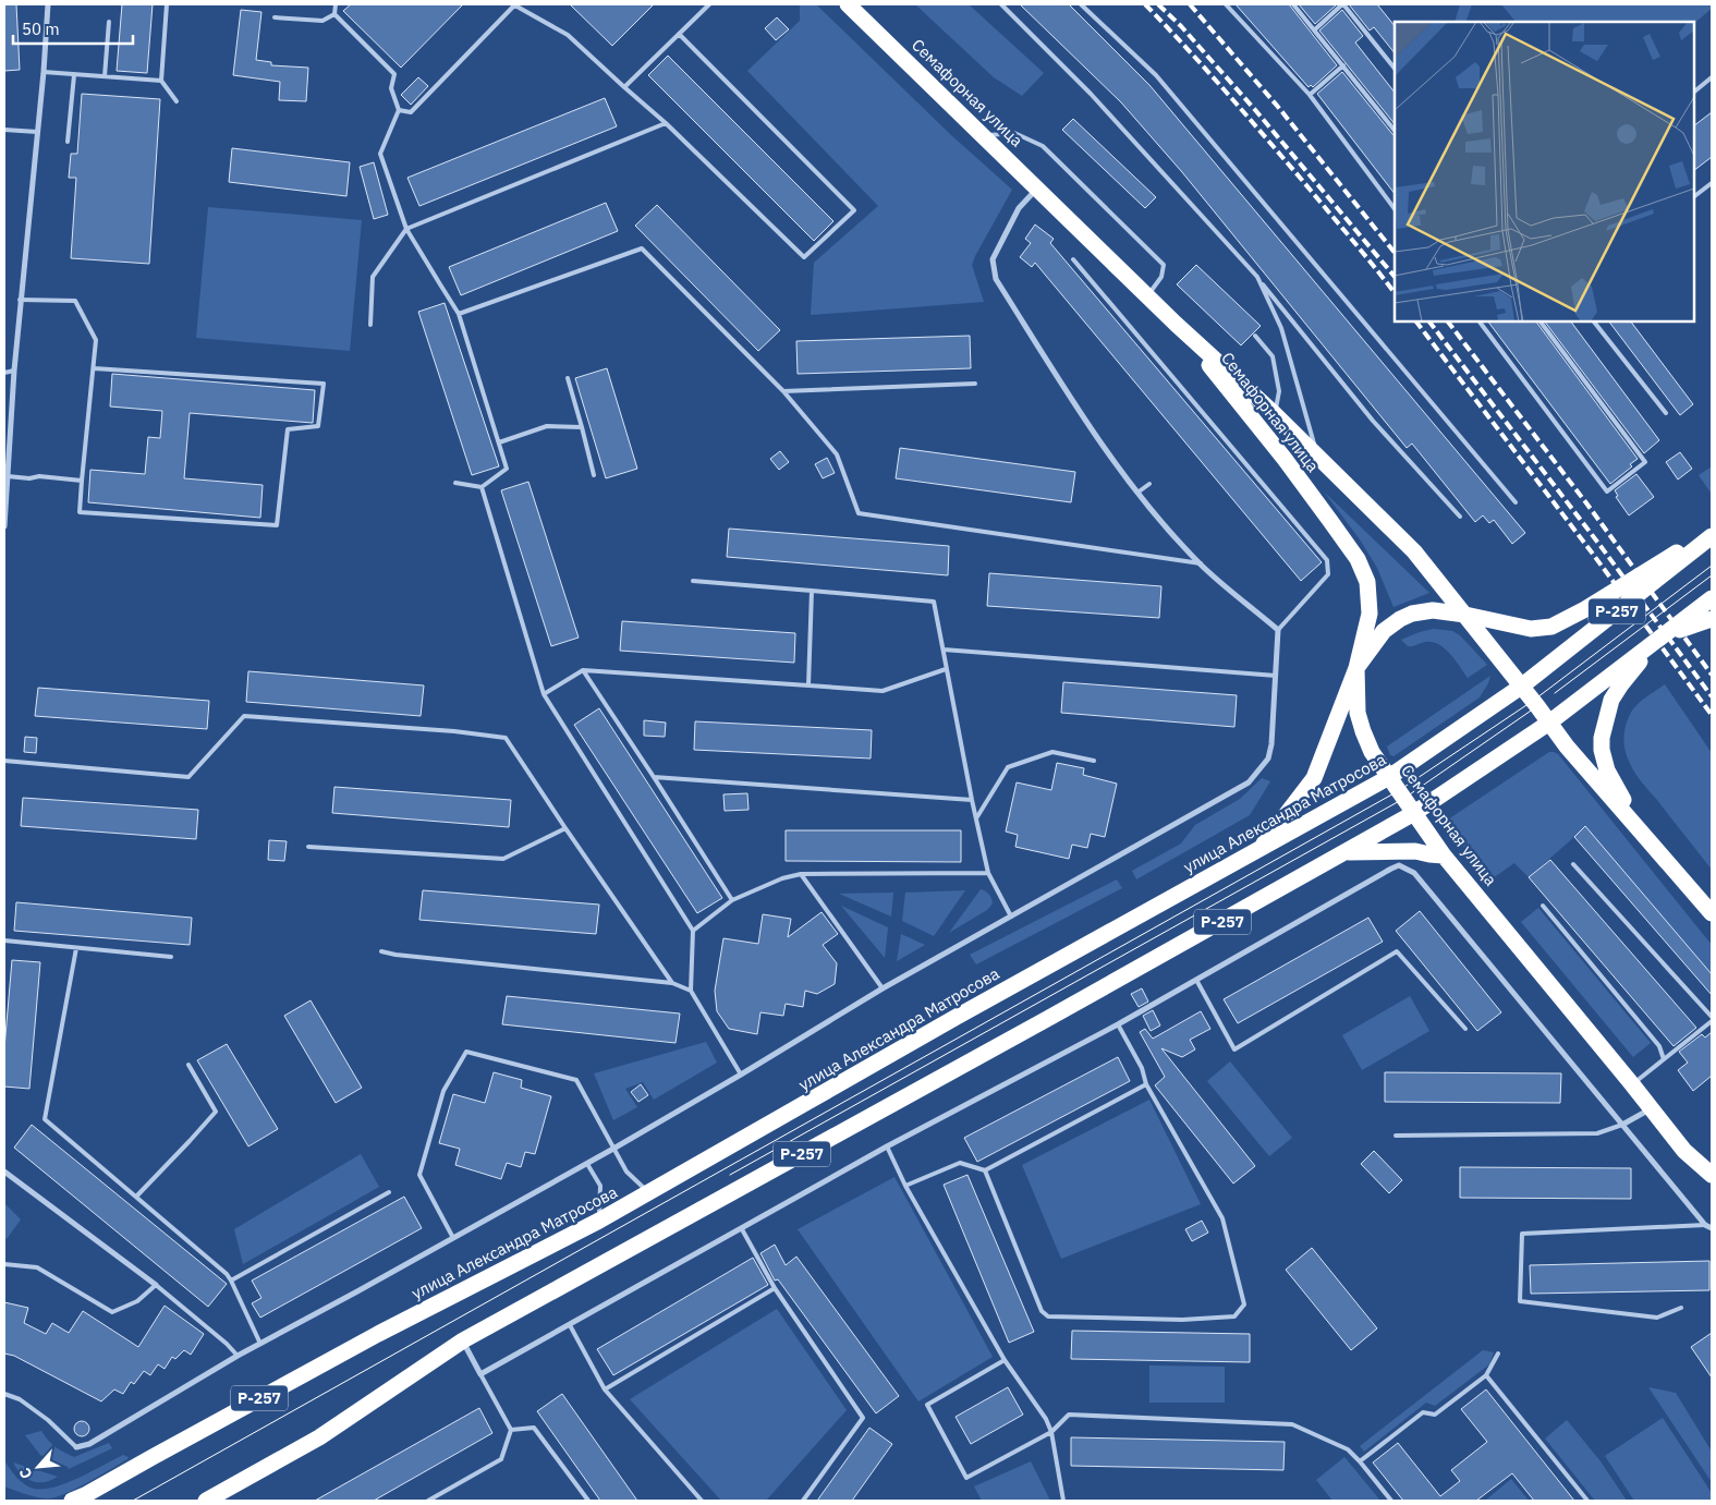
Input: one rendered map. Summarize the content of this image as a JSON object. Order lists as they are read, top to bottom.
{
  "streets": {
    "highway": ["Семафорная улица", "Р-257", "улица Александра Матросова"]
  },
  "crossings": [
    ["Семафорная улица", "Р-257"],
    ["Семафорная улица", "улица Александра Матросова"]
  ],
  "scale_bar": "50 m",
  "north": "bottom left"
}
